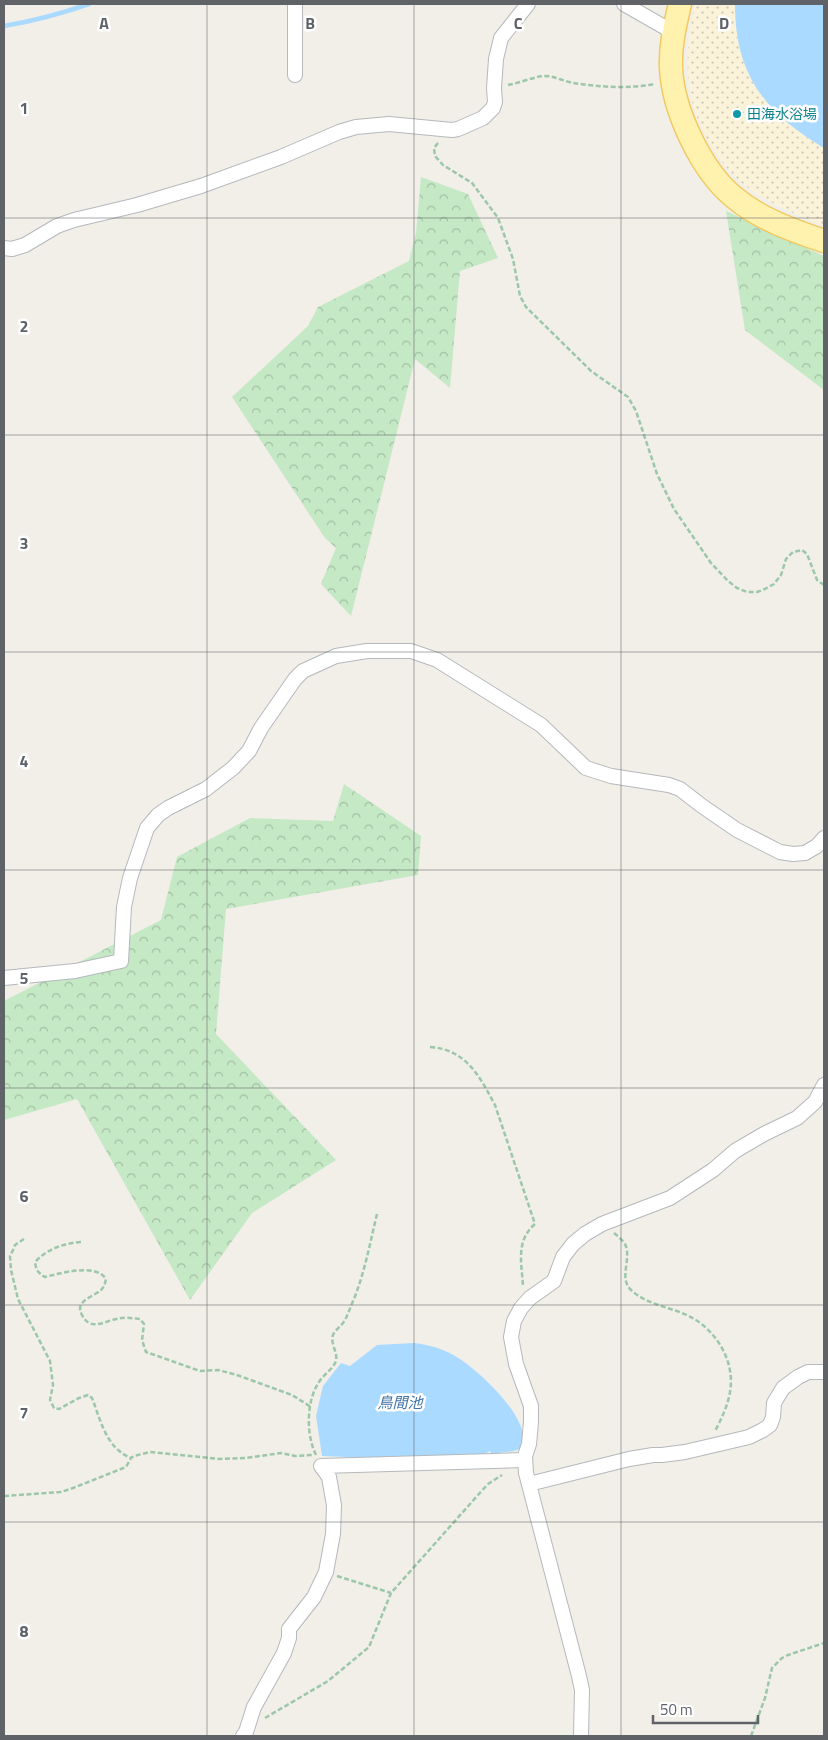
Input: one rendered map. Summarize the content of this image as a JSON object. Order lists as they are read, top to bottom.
{
  "water": ["鳥間池"],
  "places": ["田海水浴場"],
  "scale_bar": "50 m",
  "grid": {
    "columns": [
      "A",
      "B",
      "C",
      "D"
    ],
    "rows": [
      "1",
      "2",
      "3",
      "4",
      "5",
      "6",
      "7",
      "8"
    ]
  }
}
